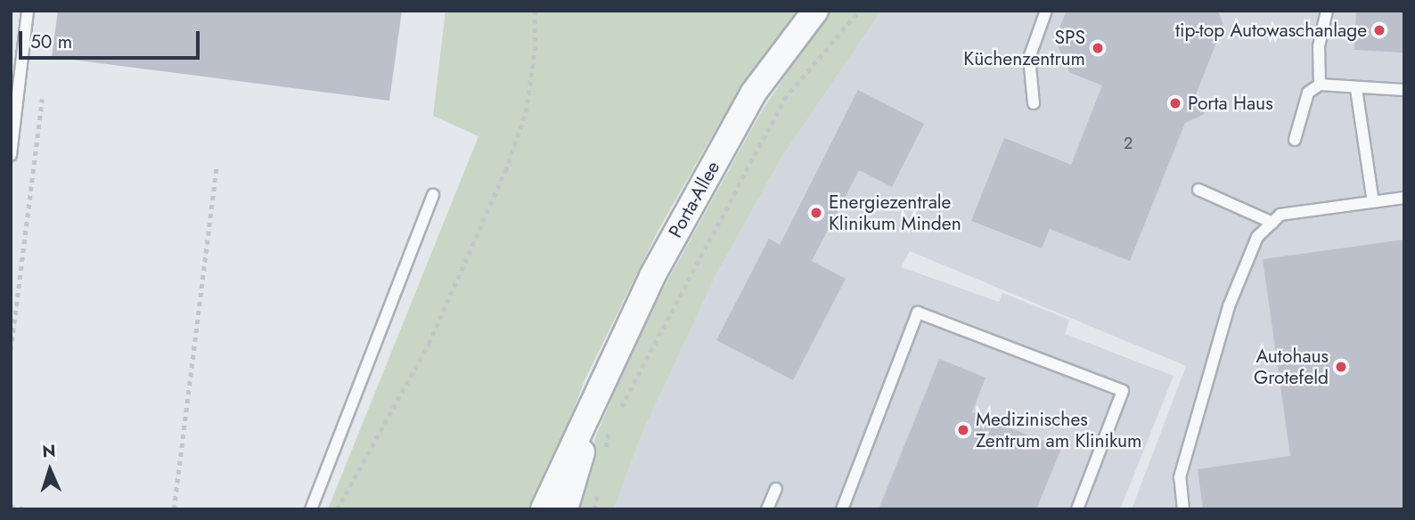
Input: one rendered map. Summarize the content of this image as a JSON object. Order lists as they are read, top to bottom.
{
  "streets": {
    "street": ["Porta-Allee"]
  },
  "places": [
    "tip-top Autowaschanlage",
    "SPS Küchenzentrum",
    "Porta Haus",
    "Energiezentrale Klinikum Minden",
    "Autohaus Grotefeld",
    "Medizinisches Zentrum am Klinikum"
  ],
  "house_numbers": ["2"],
  "scale_bar": "50 m",
  "north": "top"
}
